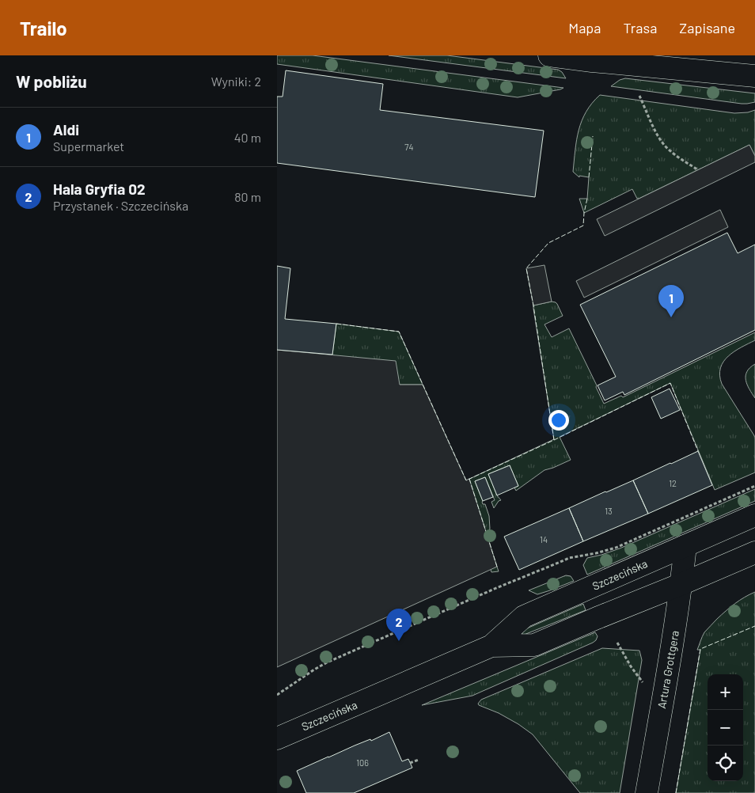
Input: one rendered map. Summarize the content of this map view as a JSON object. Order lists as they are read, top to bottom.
{
  "streets": {
    "street": ["Szczecińska", "Artura Grottgera"]
  },
  "crossings": [
    ["Szczecińska", "Artura Grottgera"]
  ],
  "house_numbers": [
    "74",
    "12",
    "13",
    "14",
    "106"
  ],
  "page": {
    "header": "Trailo",
    "nav": ["Mapa", "Trasa", "Zapisane"],
    "heading": ["W pobliżu", "Wyniki: 2"],
    "list": [
      {
        "mark": "1",
        "name": "Aldi",
        "note": "Supermarket",
        "value": "40 m"
      },
      {
        "mark": "2",
        "name": "Hala Gryfia 02",
        "note": "Przystanek · Szczecińska",
        "value": "80 m"
      }
    ],
    "pins": ["1", "2"],
    "map_buttons": ["+", "−"]
  }
}
